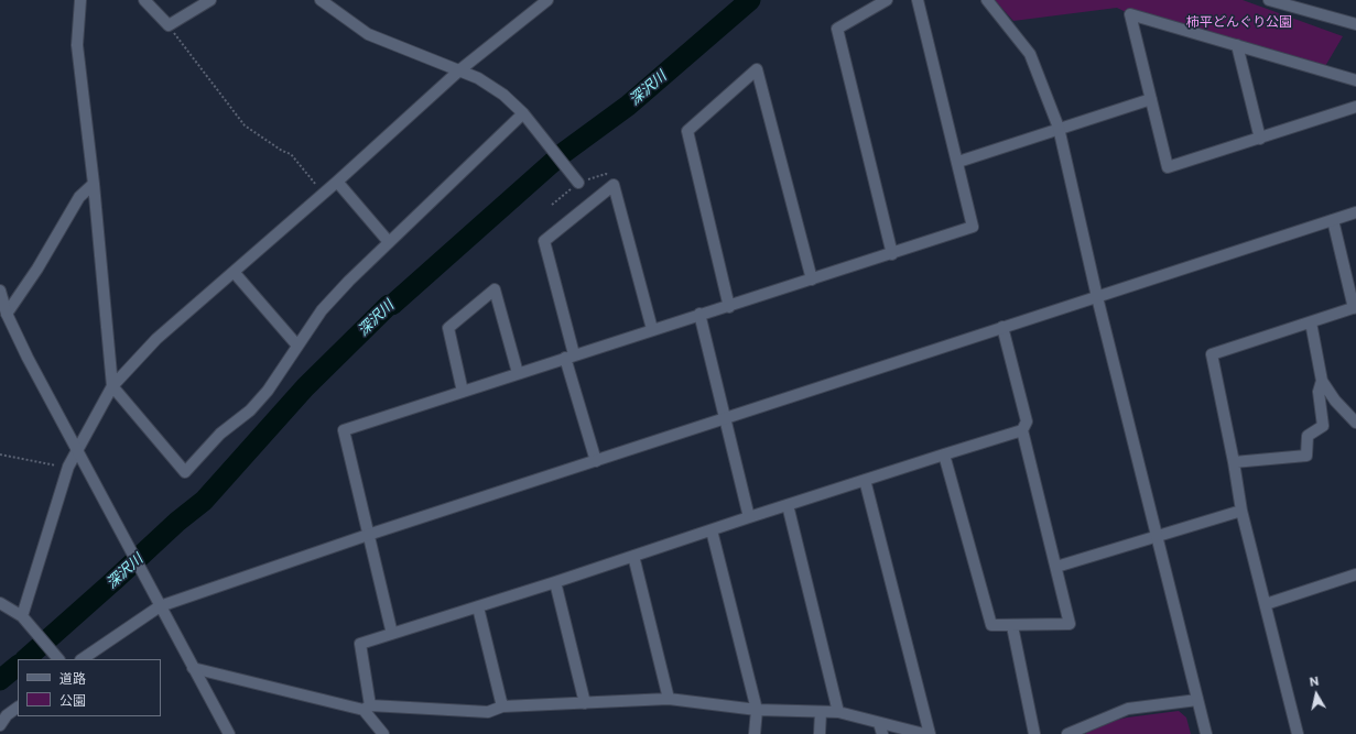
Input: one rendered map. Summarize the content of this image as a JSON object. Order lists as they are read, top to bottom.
{
  "water": ["深沢川"],
  "parks": ["柿平どんぐり公園"],
  "legend": ["道路", "公園"],
  "north": "top"
}
